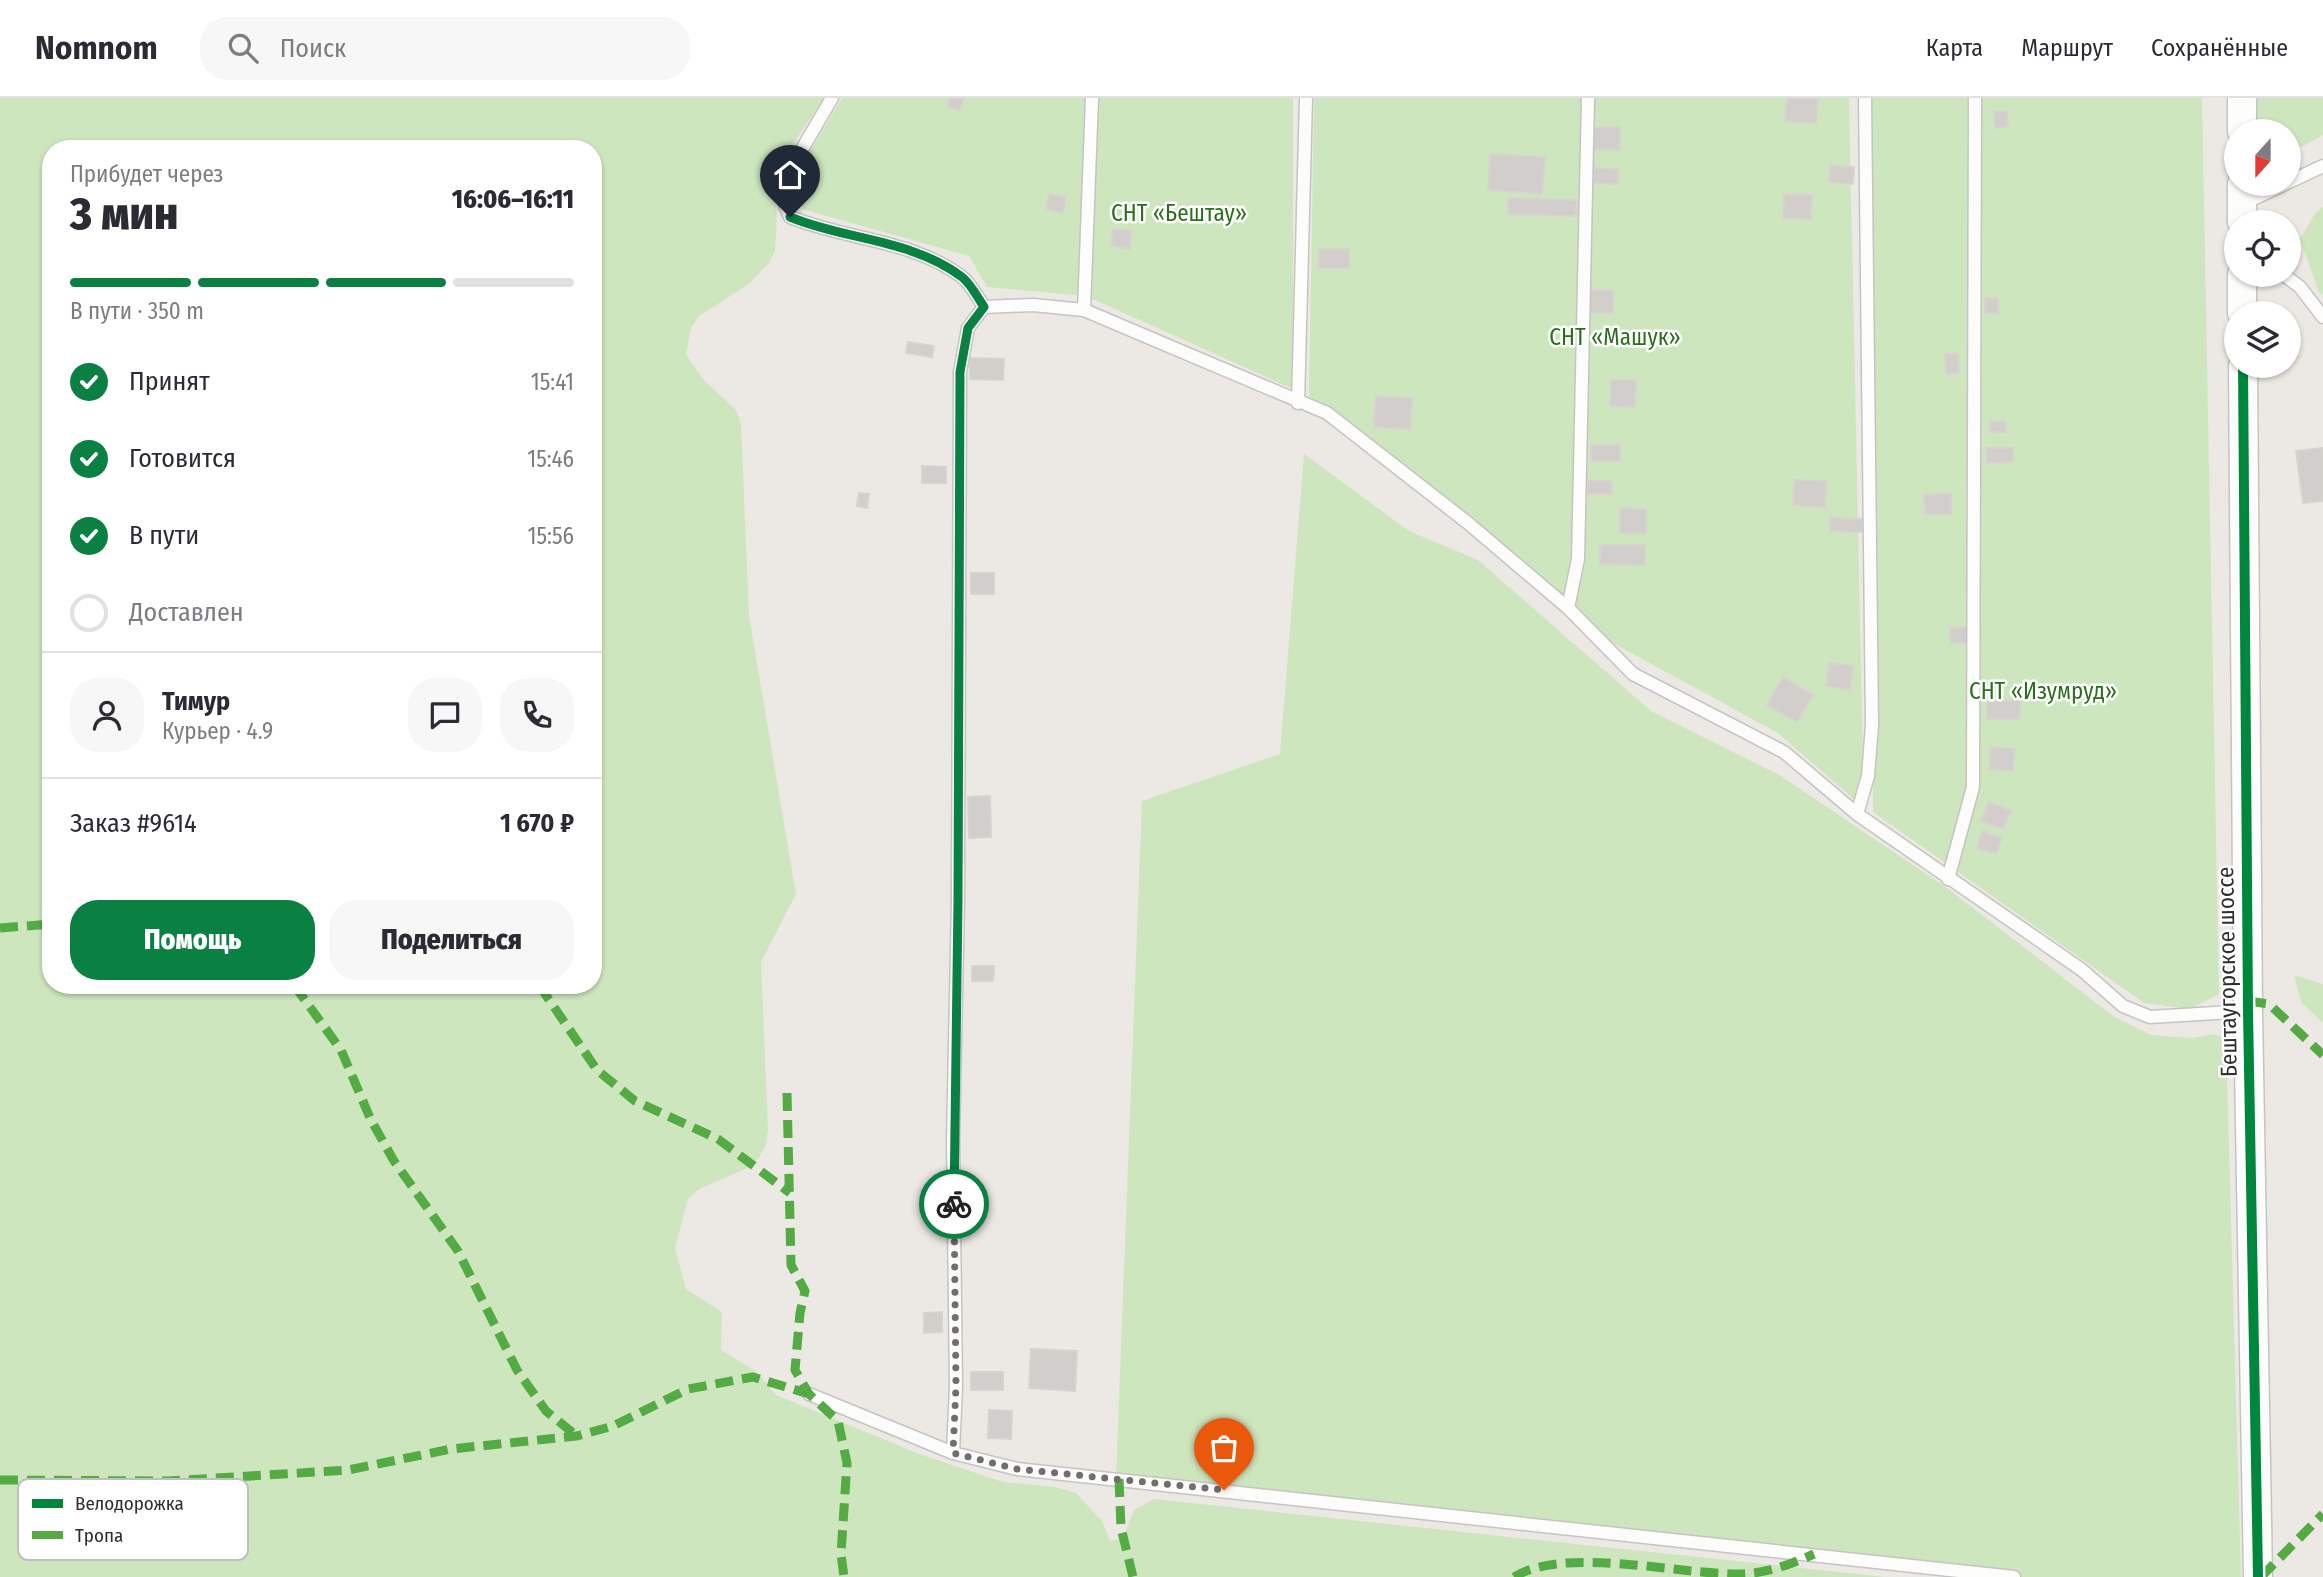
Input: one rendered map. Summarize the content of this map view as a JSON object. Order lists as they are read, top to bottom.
{
  "streets": {
    "street": ["Бештаугорское шоссе"]
  },
  "parks": ["СНТ «Бештау»", "СНТ «Машук»", "СНТ «Изумруд»"],
  "legend": ["Велодорожка", "Тропа"],
  "north": "bottom",
  "page": {
    "header": "Nomnom",
    "search": "Поиск",
    "nav": ["Карта", "Маршрут", "Сохранённые"],
    "heading": ["3 мин", "Прибудет через", "16:06–16:11"],
    "panel": [
      "Тимур",
      "Курьер · 4.9",
      "Заказ #9614",
      "1 670 ₽"
    ],
    "bar": "В пути · 350 m",
    "list": [
      ["Принят", "15:41"],
      ["Готовится", "15:46"],
      ["В пути", "15:56"],
      "Доставлен"
    ],
    "buttons": ["Помощь", "Поделиться"]
  }
}
